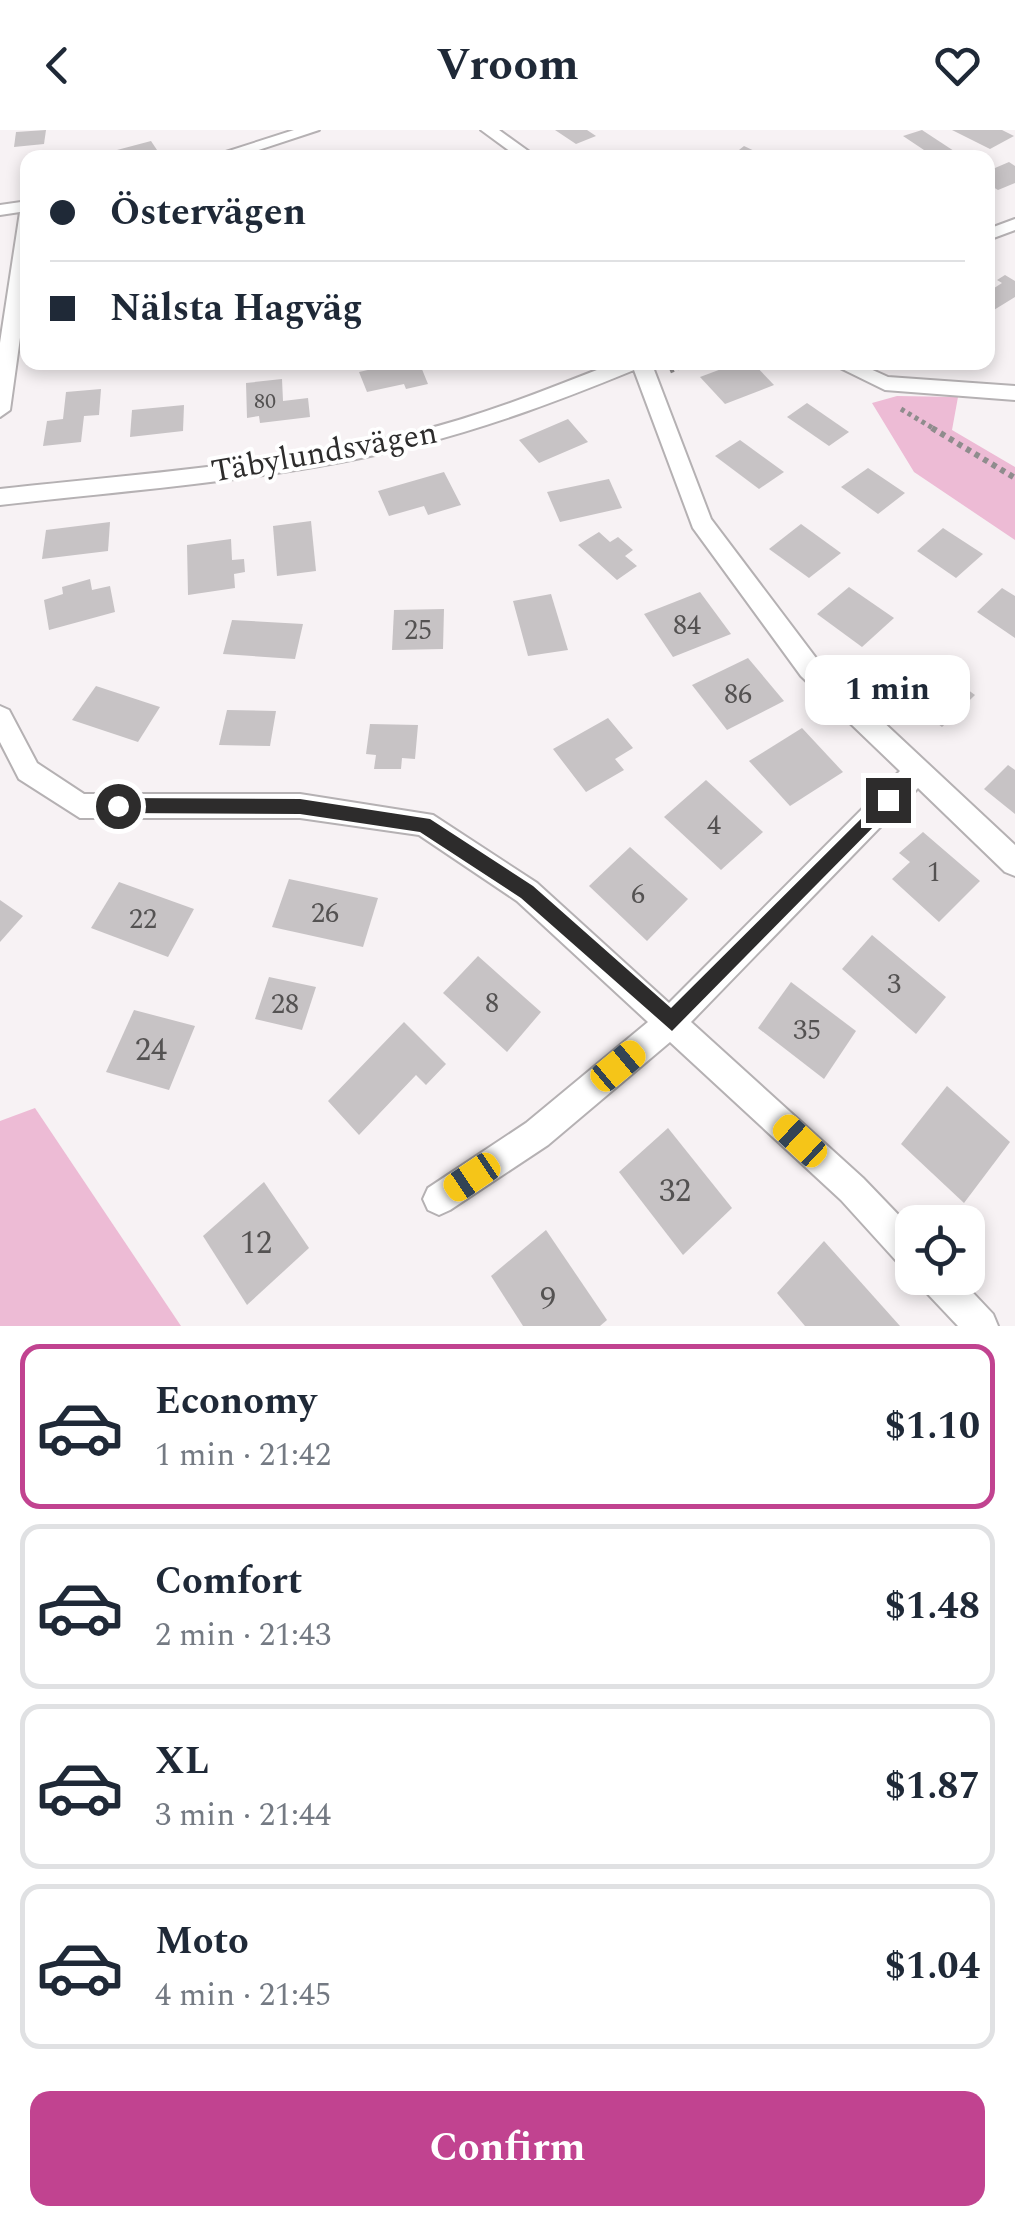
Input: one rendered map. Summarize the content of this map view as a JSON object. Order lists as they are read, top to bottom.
{
  "streets": {
    "street": ["Täbylundsvägen"]
  },
  "house_numbers": [
    "80",
    "84",
    "25",
    "86",
    "4",
    "1",
    "6",
    "26",
    "22",
    "3",
    "8",
    "28",
    "35",
    "24",
    "32",
    "12",
    "9"
  ],
  "page": {
    "header": "Vroom",
    "banner": ["Östervägen", "Nälsta Hagväg"],
    "bubble": "1 min",
    "list": [
      {
        "name": "Economy",
        "note": "1 min · 21:42",
        "value": "$1.10"
      },
      {
        "name": "Comfort",
        "note": "2 min · 21:43",
        "value": "$1.48"
      },
      {
        "name": "XL",
        "note": "3 min · 21:44",
        "value": "$1.87"
      },
      {
        "name": "Moto",
        "note": "4 min · 21:45",
        "value": "$1.04"
      }
    ],
    "buttons": "Confirm"
  }
}
